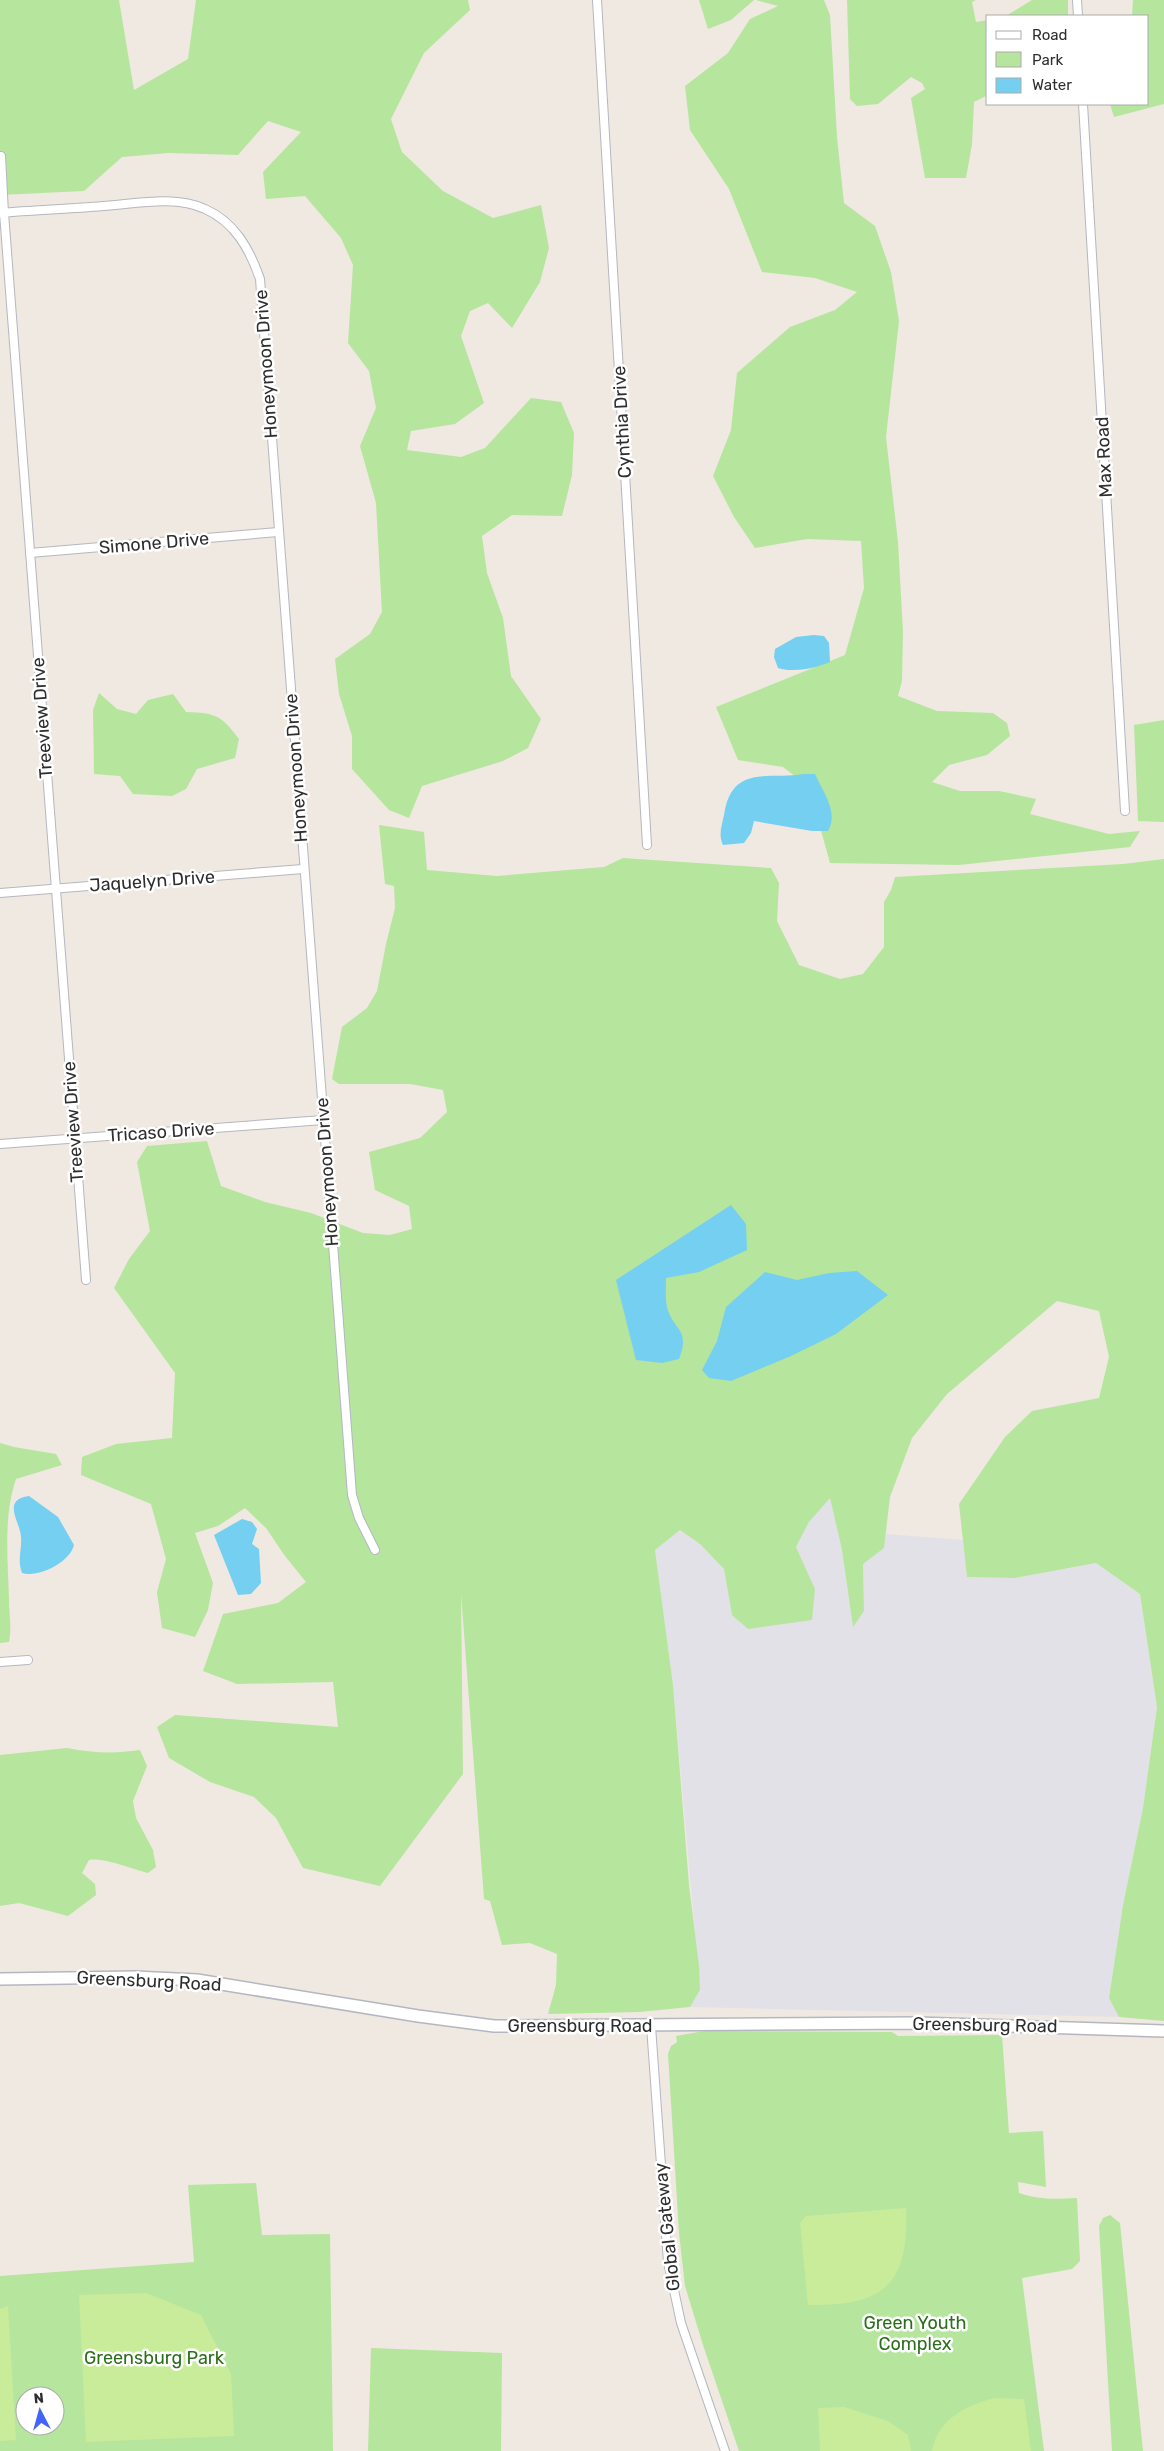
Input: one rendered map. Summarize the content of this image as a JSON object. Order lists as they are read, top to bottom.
{
  "streets": {
    "main road": ["Greensburg Road"],
    "street": [
      "Honeymoon Drive",
      "Cynthia Drive",
      "Max Road",
      "Simone Drive",
      "Treeview Drive",
      "Jaquelyn Drive",
      "Tricaso Drive",
      "Global Gateway"
    ]
  },
  "crossings": [
    ["Honeymoon Drive", "Simone Drive"],
    ["Honeymoon Drive", "Treeview Drive"],
    ["Honeymoon Drive", "Jaquelyn Drive"],
    ["Honeymoon Drive", "Tricaso Drive"],
    ["Simone Drive", "Treeview Drive"],
    ["Treeview Drive", "Jaquelyn Drive"],
    ["Treeview Drive", "Tricaso Drive"],
    ["Greensburg Road", "Global Gateway"]
  ],
  "parks": ["Green Youth Complex", "Greensburg Park"],
  "legend": ["Road", "Park", "Water"],
  "north": "top"
}
